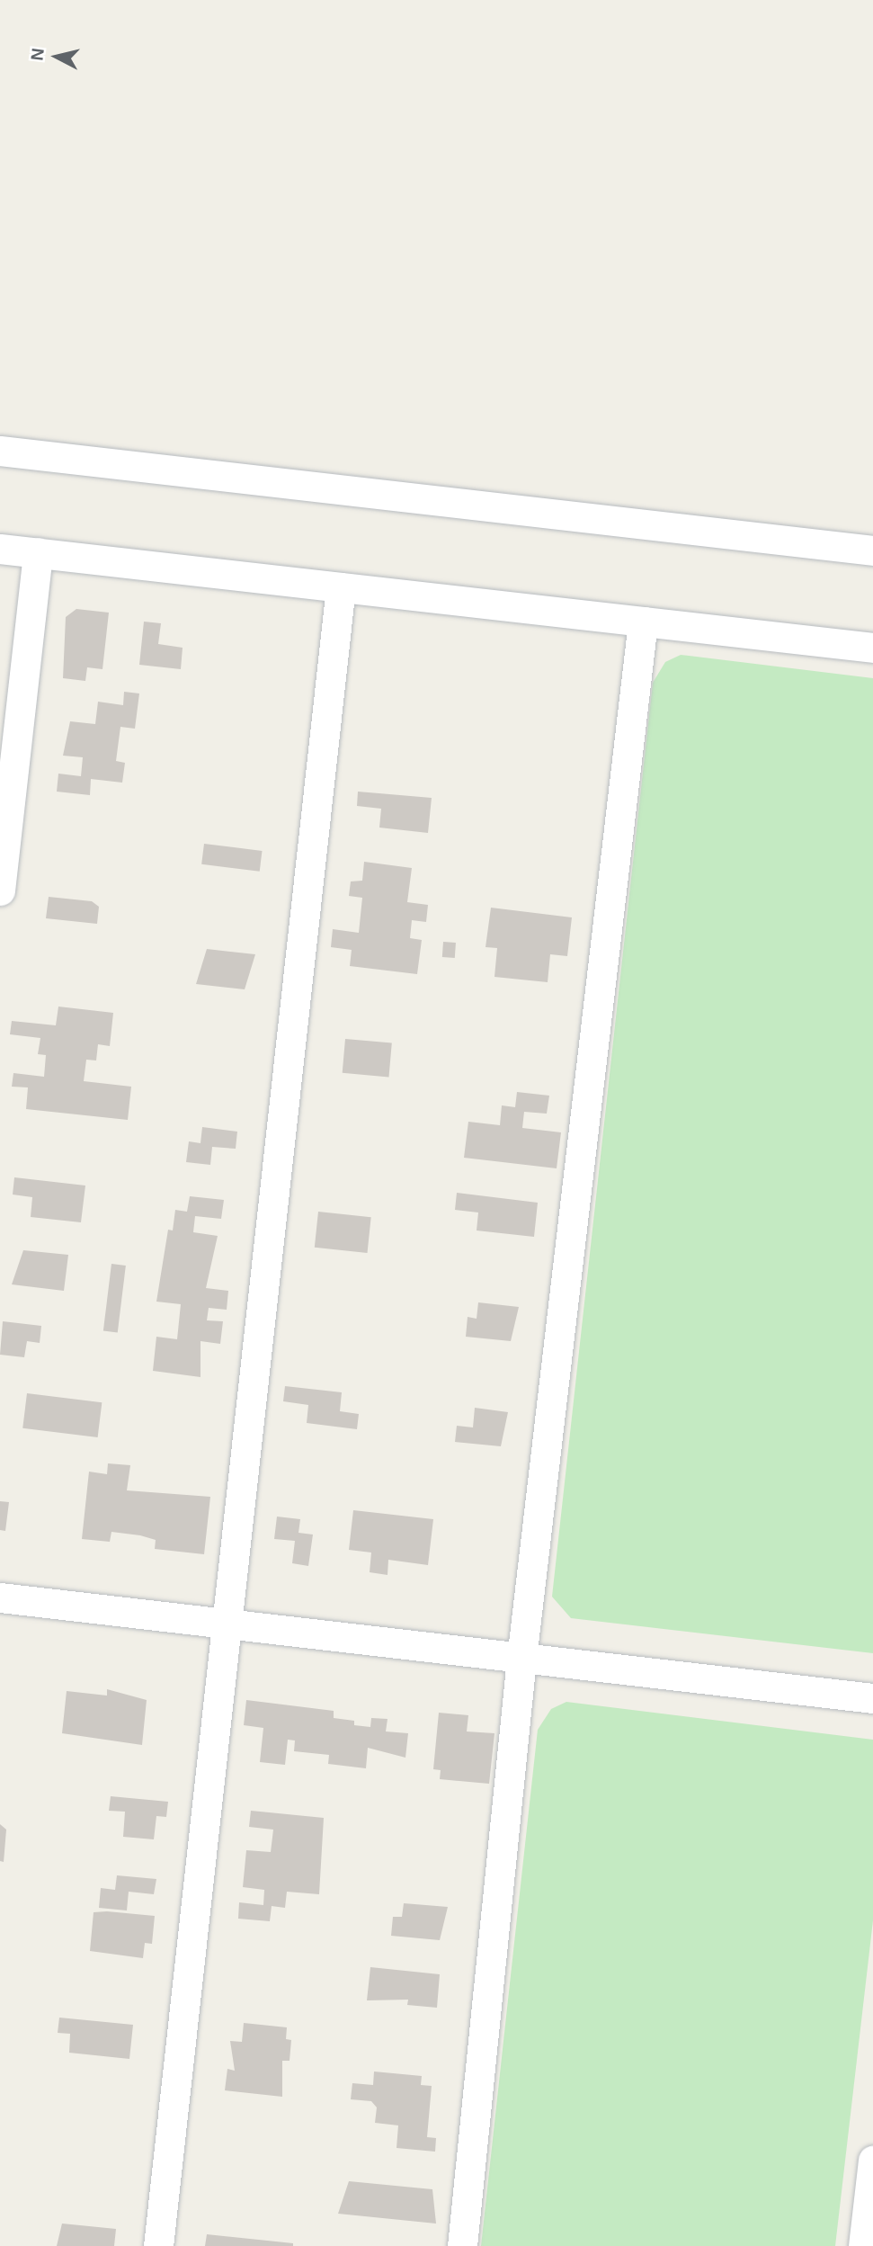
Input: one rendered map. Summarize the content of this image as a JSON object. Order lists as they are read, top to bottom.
{
  "north": "left"
}
